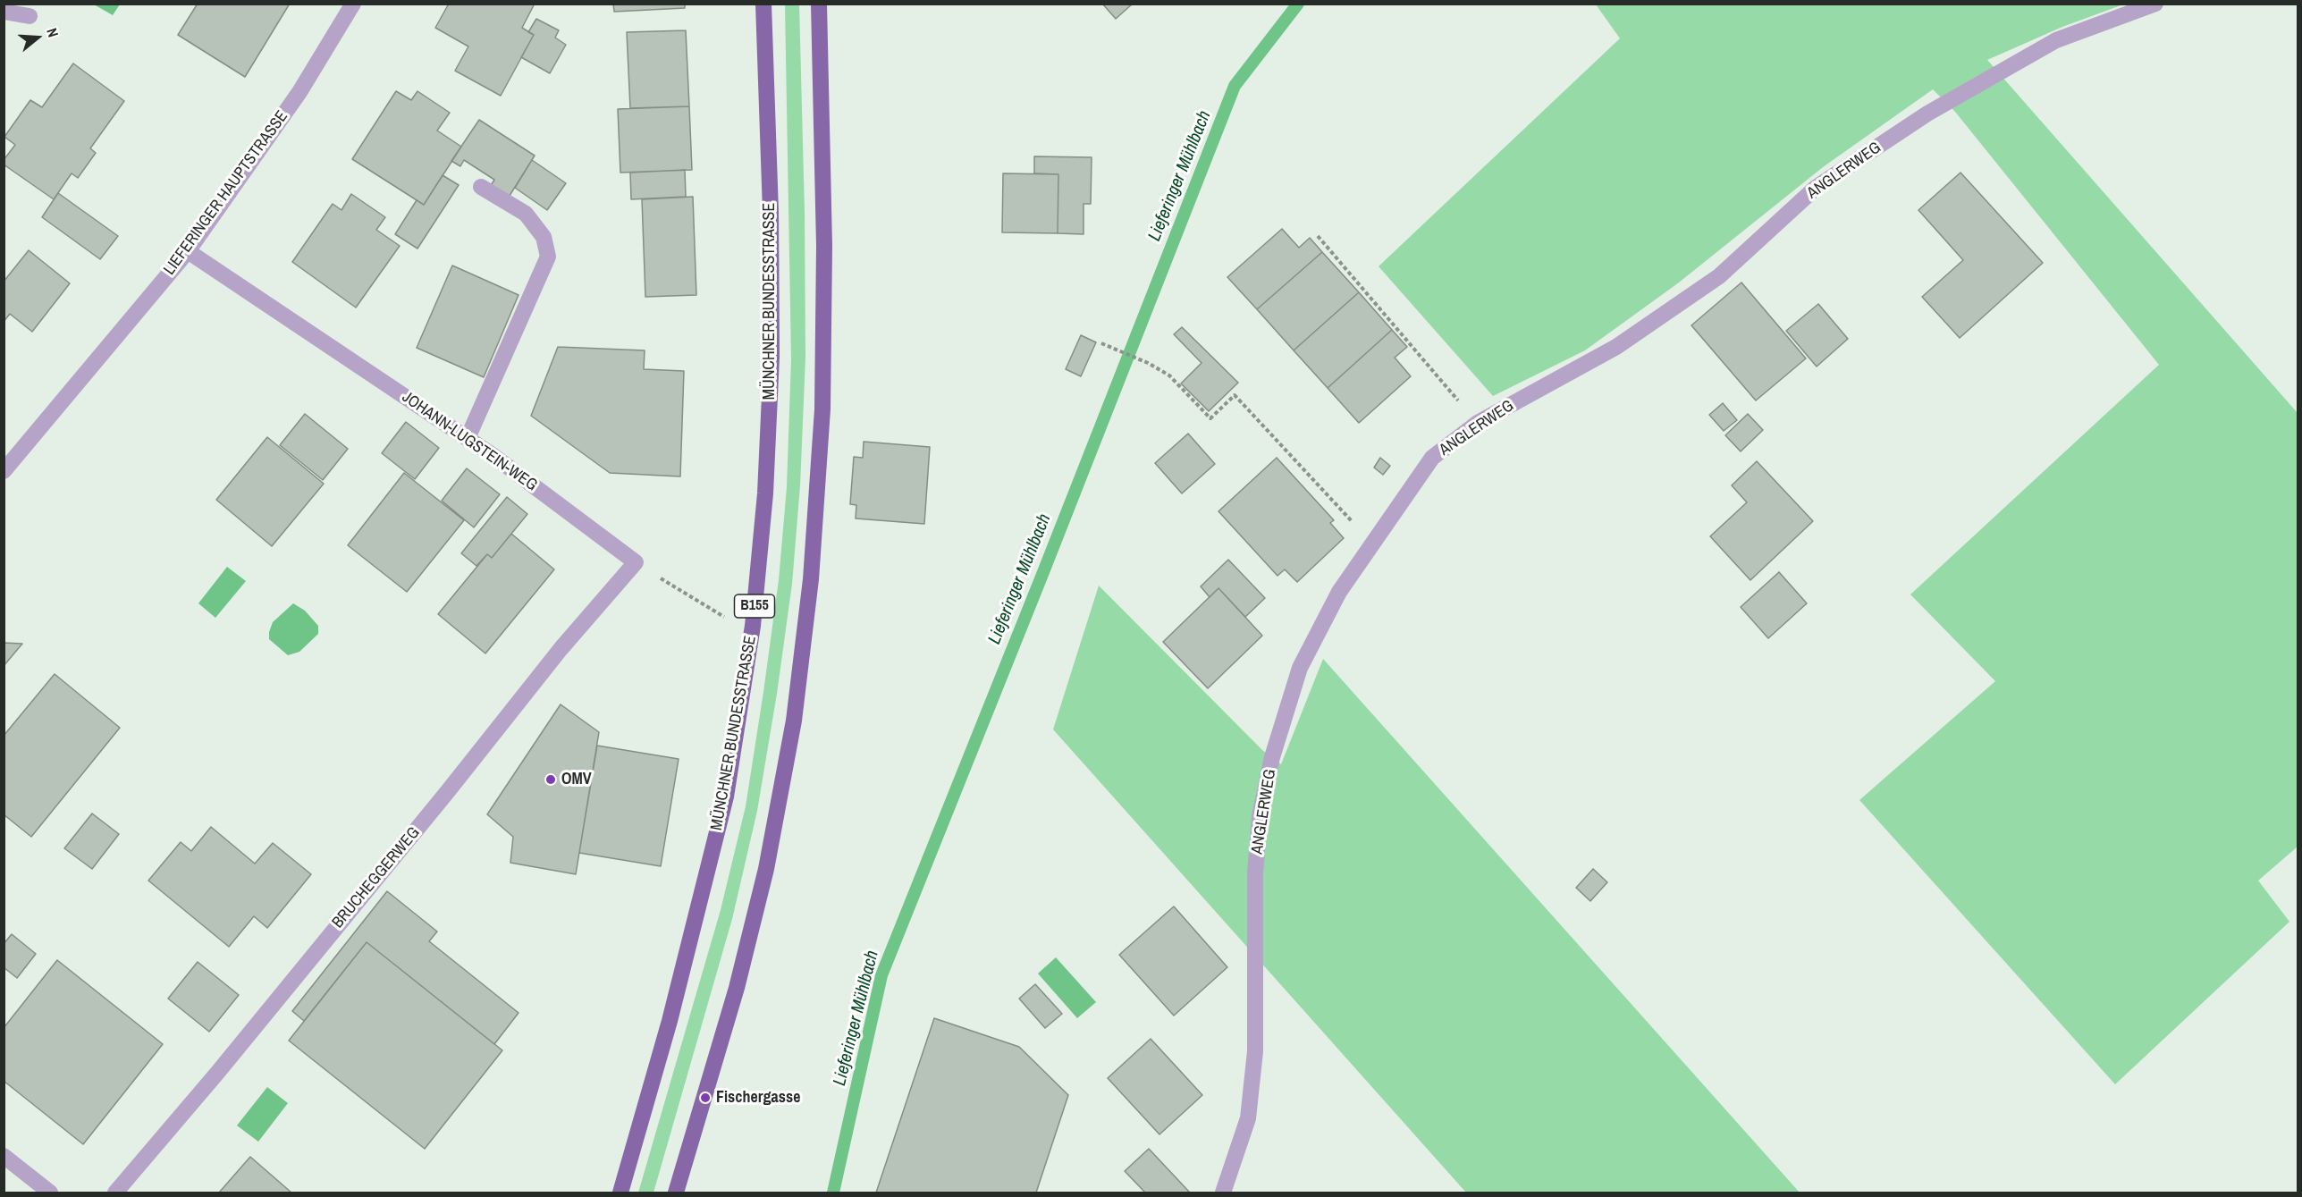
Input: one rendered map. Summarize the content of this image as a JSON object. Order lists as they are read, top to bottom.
{
  "streets": {
    "main road": ["MÜNCHNER BUNDESSTRASSE", "B155"],
    "street": [
      "ANGLERWEG",
      "LIEFERINGER HAUPTSTRASSE",
      "JOHANN-LUGSTEIN-WEG",
      "BRUCHEGGERWEG"
    ]
  },
  "crossings": [
    ["LIEFERINGER HAUPTSTRASSE", "JOHANN-LUGSTEIN-WEG"],
    ["JOHANN-LUGSTEIN-WEG", "BRUCHEGGERWEG"]
  ],
  "water": ["Lieferinger Mühlbach"],
  "places": ["OMV", "Fischergasse"],
  "north": "right"
}
